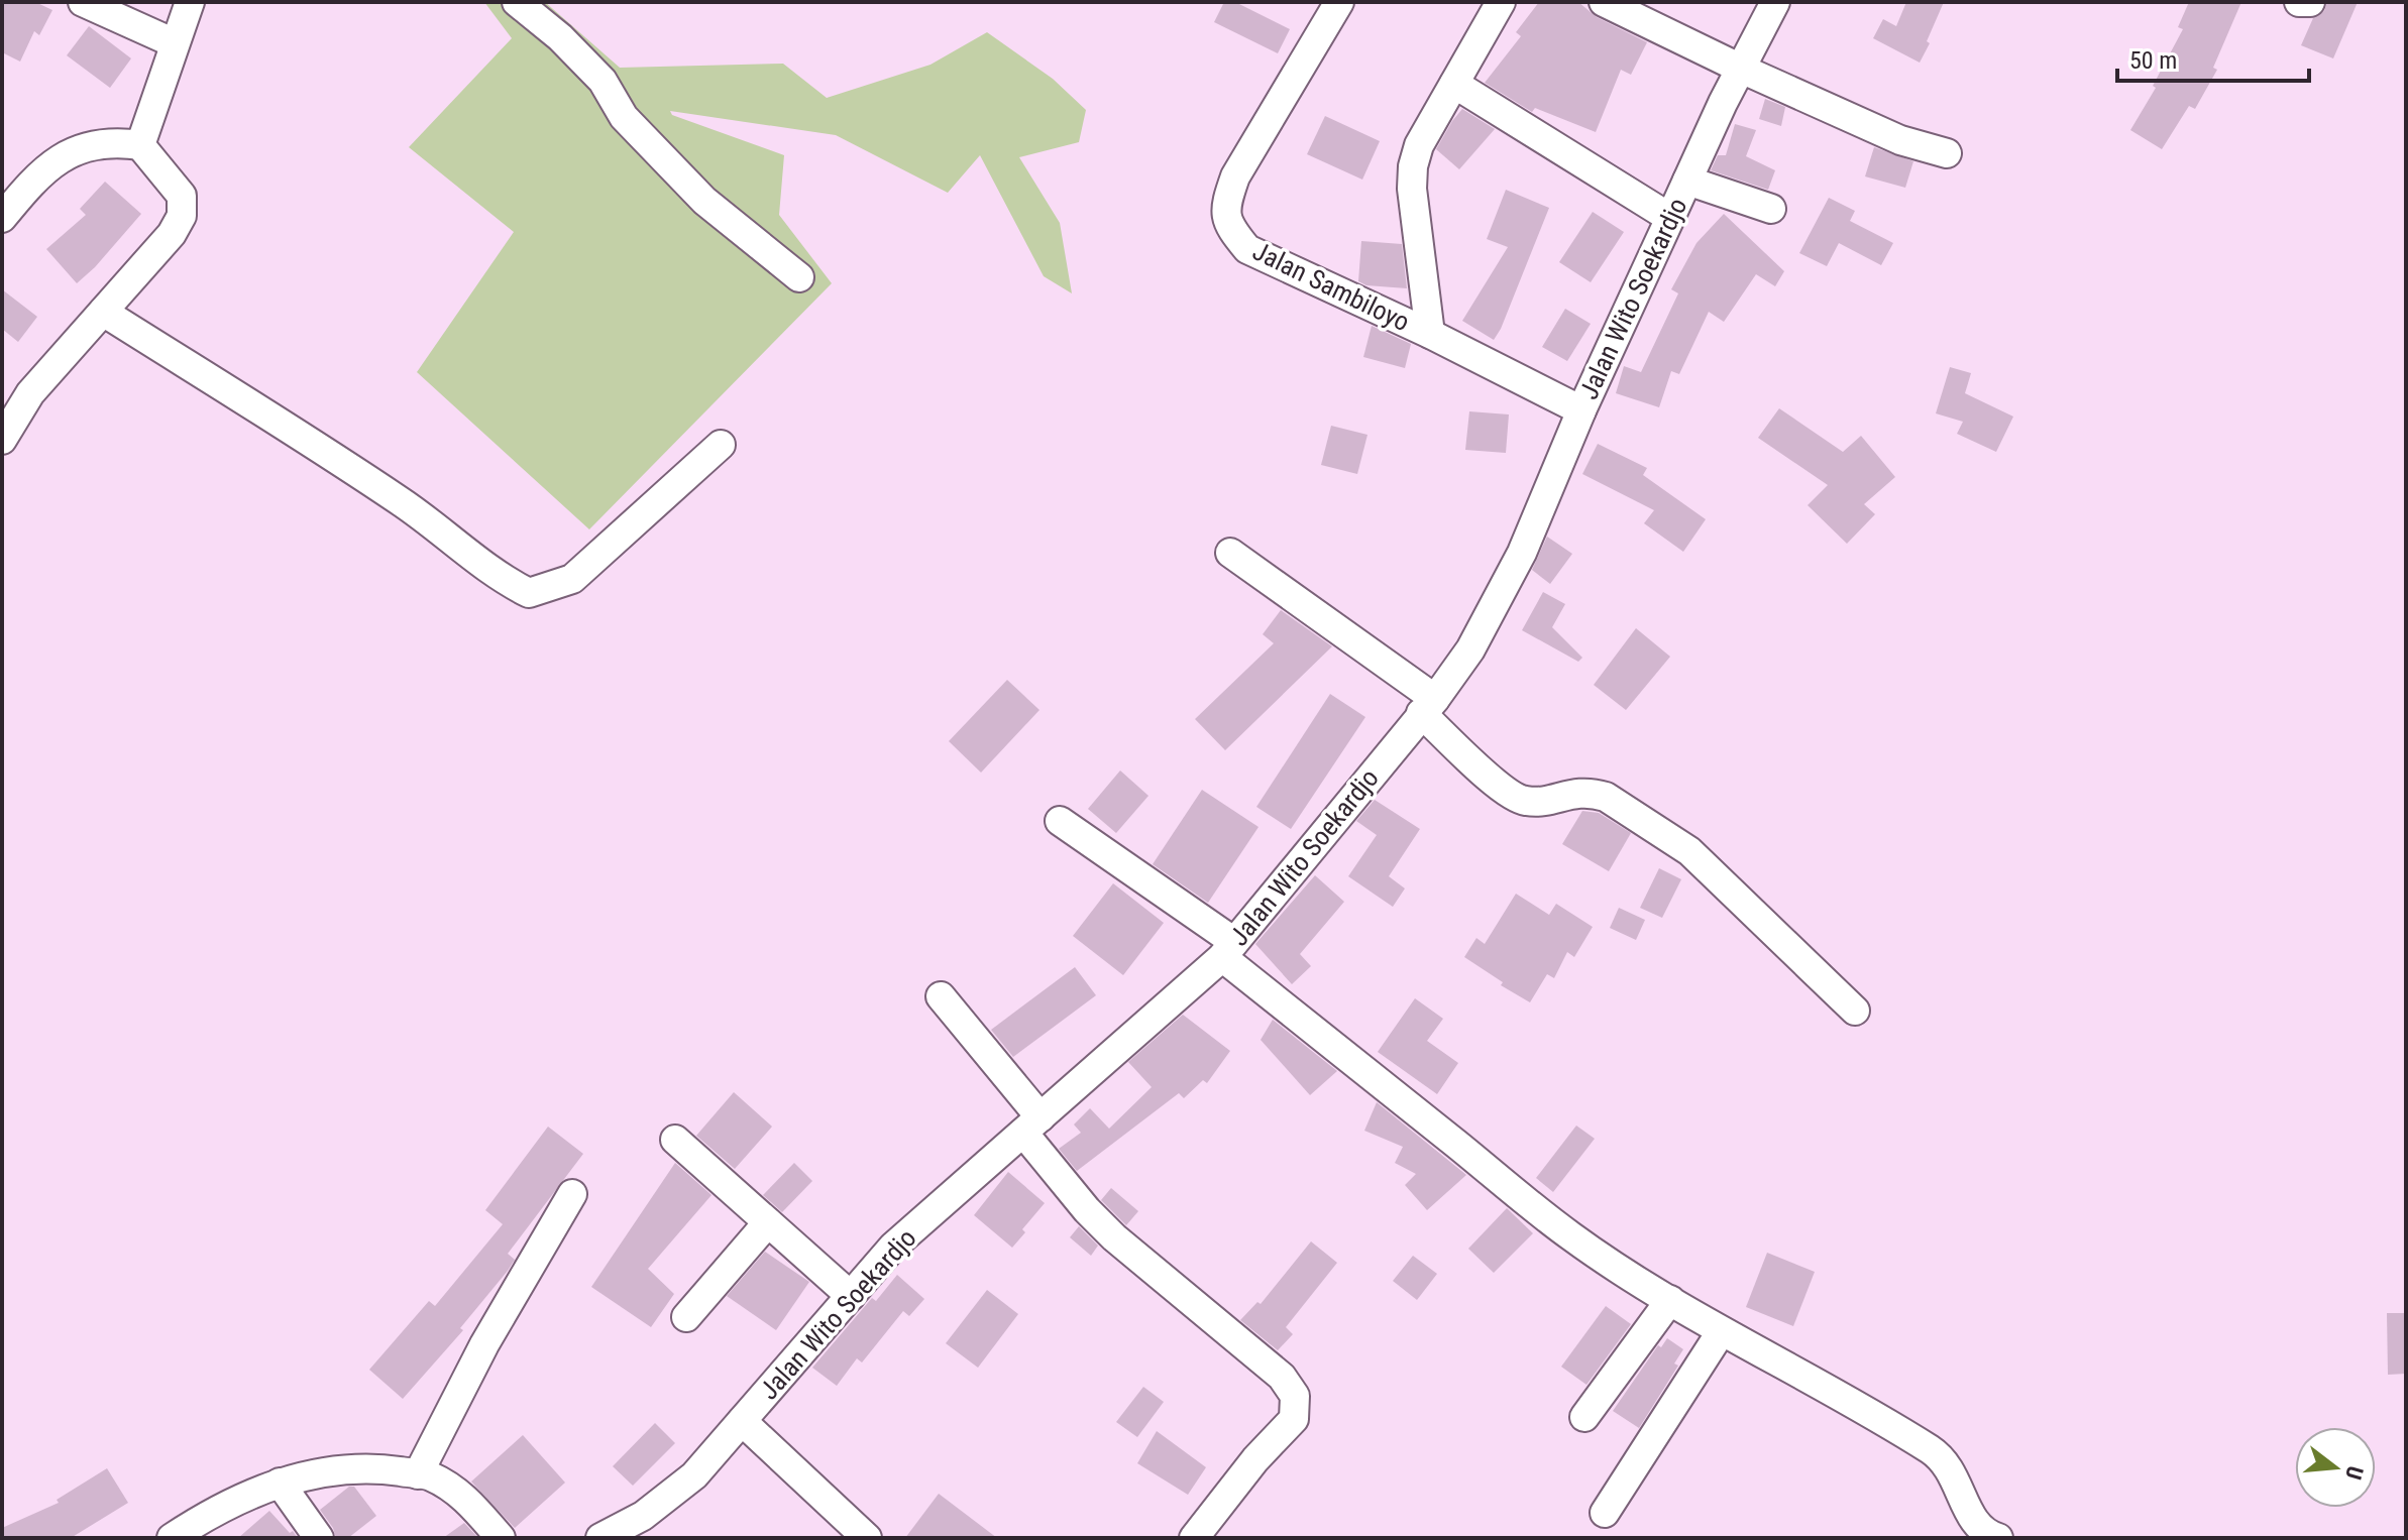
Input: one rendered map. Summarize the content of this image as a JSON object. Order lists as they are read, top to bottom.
{
  "streets": {
    "street": ["Jalan Sambiloyo", "Jalan Wito Soekardjo"]
  },
  "crossings": [
    ["Jalan Sambiloyo", "Jalan Wito Soekardjo"]
  ],
  "scale_bar": "50 m",
  "north": "right"
}
